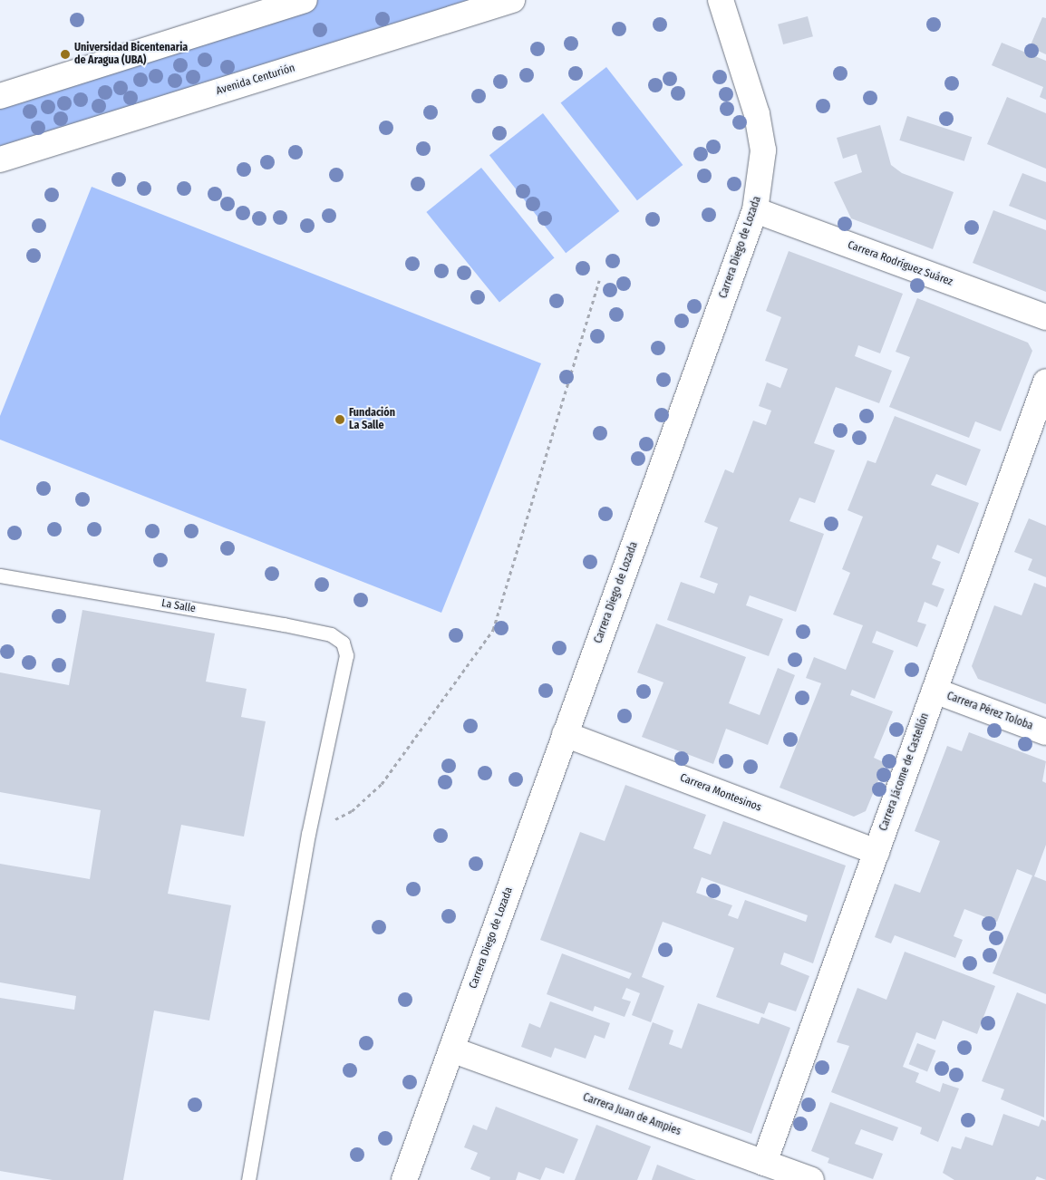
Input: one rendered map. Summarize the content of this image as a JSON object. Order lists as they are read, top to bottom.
{
  "streets": {
    "street": [
      "Avenida Centurión",
      "Carrera Diego de Lozada",
      "Carrera Rodríguez Suárez",
      "Carrera Pérez Toloba",
      "Carrera Jácome de Castellón",
      "Carrera Montesinos",
      "Carrera Juan de Ampies"
    ],
    "lane": ["La Salle"]
  },
  "crossings": [
    ["Carrera Diego de Lozada", "Carrera Rodríguez Suárez"],
    ["Carrera Diego de Lozada", "Carrera Montesinos"],
    ["Carrera Diego de Lozada", "Carrera Juan de Ampies"],
    ["Carrera Pérez Toloba", "Carrera Jácome de Castellón"],
    ["Carrera Jácome de Castellón", "Carrera Montesinos"],
    ["Carrera Jácome de Castellón", "Carrera Juan de Ampies"]
  ],
  "places": ["Universidad Bicentenaria de Aragua (UBA)", "Fundación La Salle"]
}
